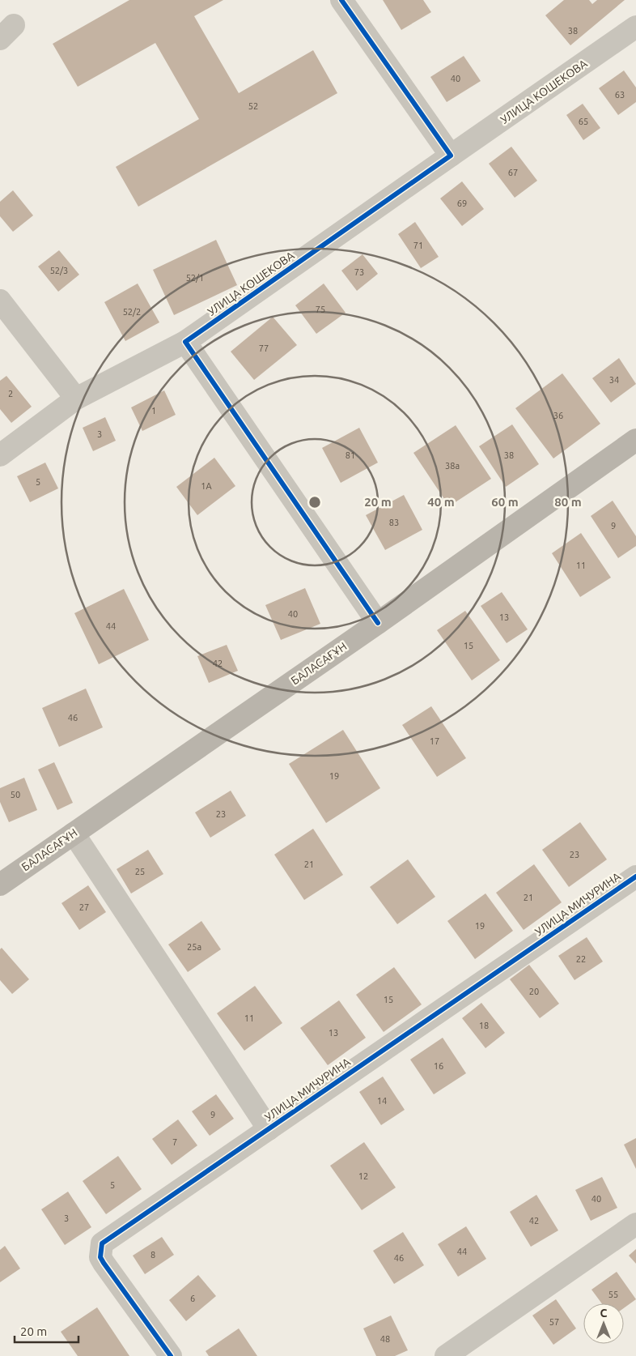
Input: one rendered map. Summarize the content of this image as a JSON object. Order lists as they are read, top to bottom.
{
  "streets": {
    "street": ["УЛИЦА КОШЕКОВА", "БАЛАСАҒҰН", "УЛИЦА МИЧУРИНА"]
  },
  "crossings": [
    ["БАЛАСАҒҰН", "УЛИЦА МИЧУРИНА"]
  ],
  "house_numbers": [
    "38",
    "40",
    "63",
    "52",
    "65",
    "67",
    "69",
    "71",
    "52/3",
    "73",
    "52/1",
    "75",
    "52/2",
    "77",
    "34",
    "2",
    "1",
    "36",
    "3",
    "81",
    "38",
    "38а",
    "5",
    "1А",
    "83",
    "9",
    "11",
    "40",
    "13",
    "44",
    "15",
    "42",
    "46",
    "17",
    "19",
    "50",
    "23",
    "23",
    "21",
    "25",
    "21",
    "27",
    "19",
    "25а",
    "22",
    "20",
    "15",
    "11",
    "18",
    "13",
    "16",
    "14",
    "9",
    "7",
    "12",
    "5",
    "40",
    "3",
    "42",
    "44",
    "8",
    "46",
    "55",
    "6",
    "57",
    "48"
  ],
  "scale_bar": "20 m",
  "north": "top",
  "rings": [
    "20 m",
    "40 m",
    "60 m",
    "80 m"
  ]
}
